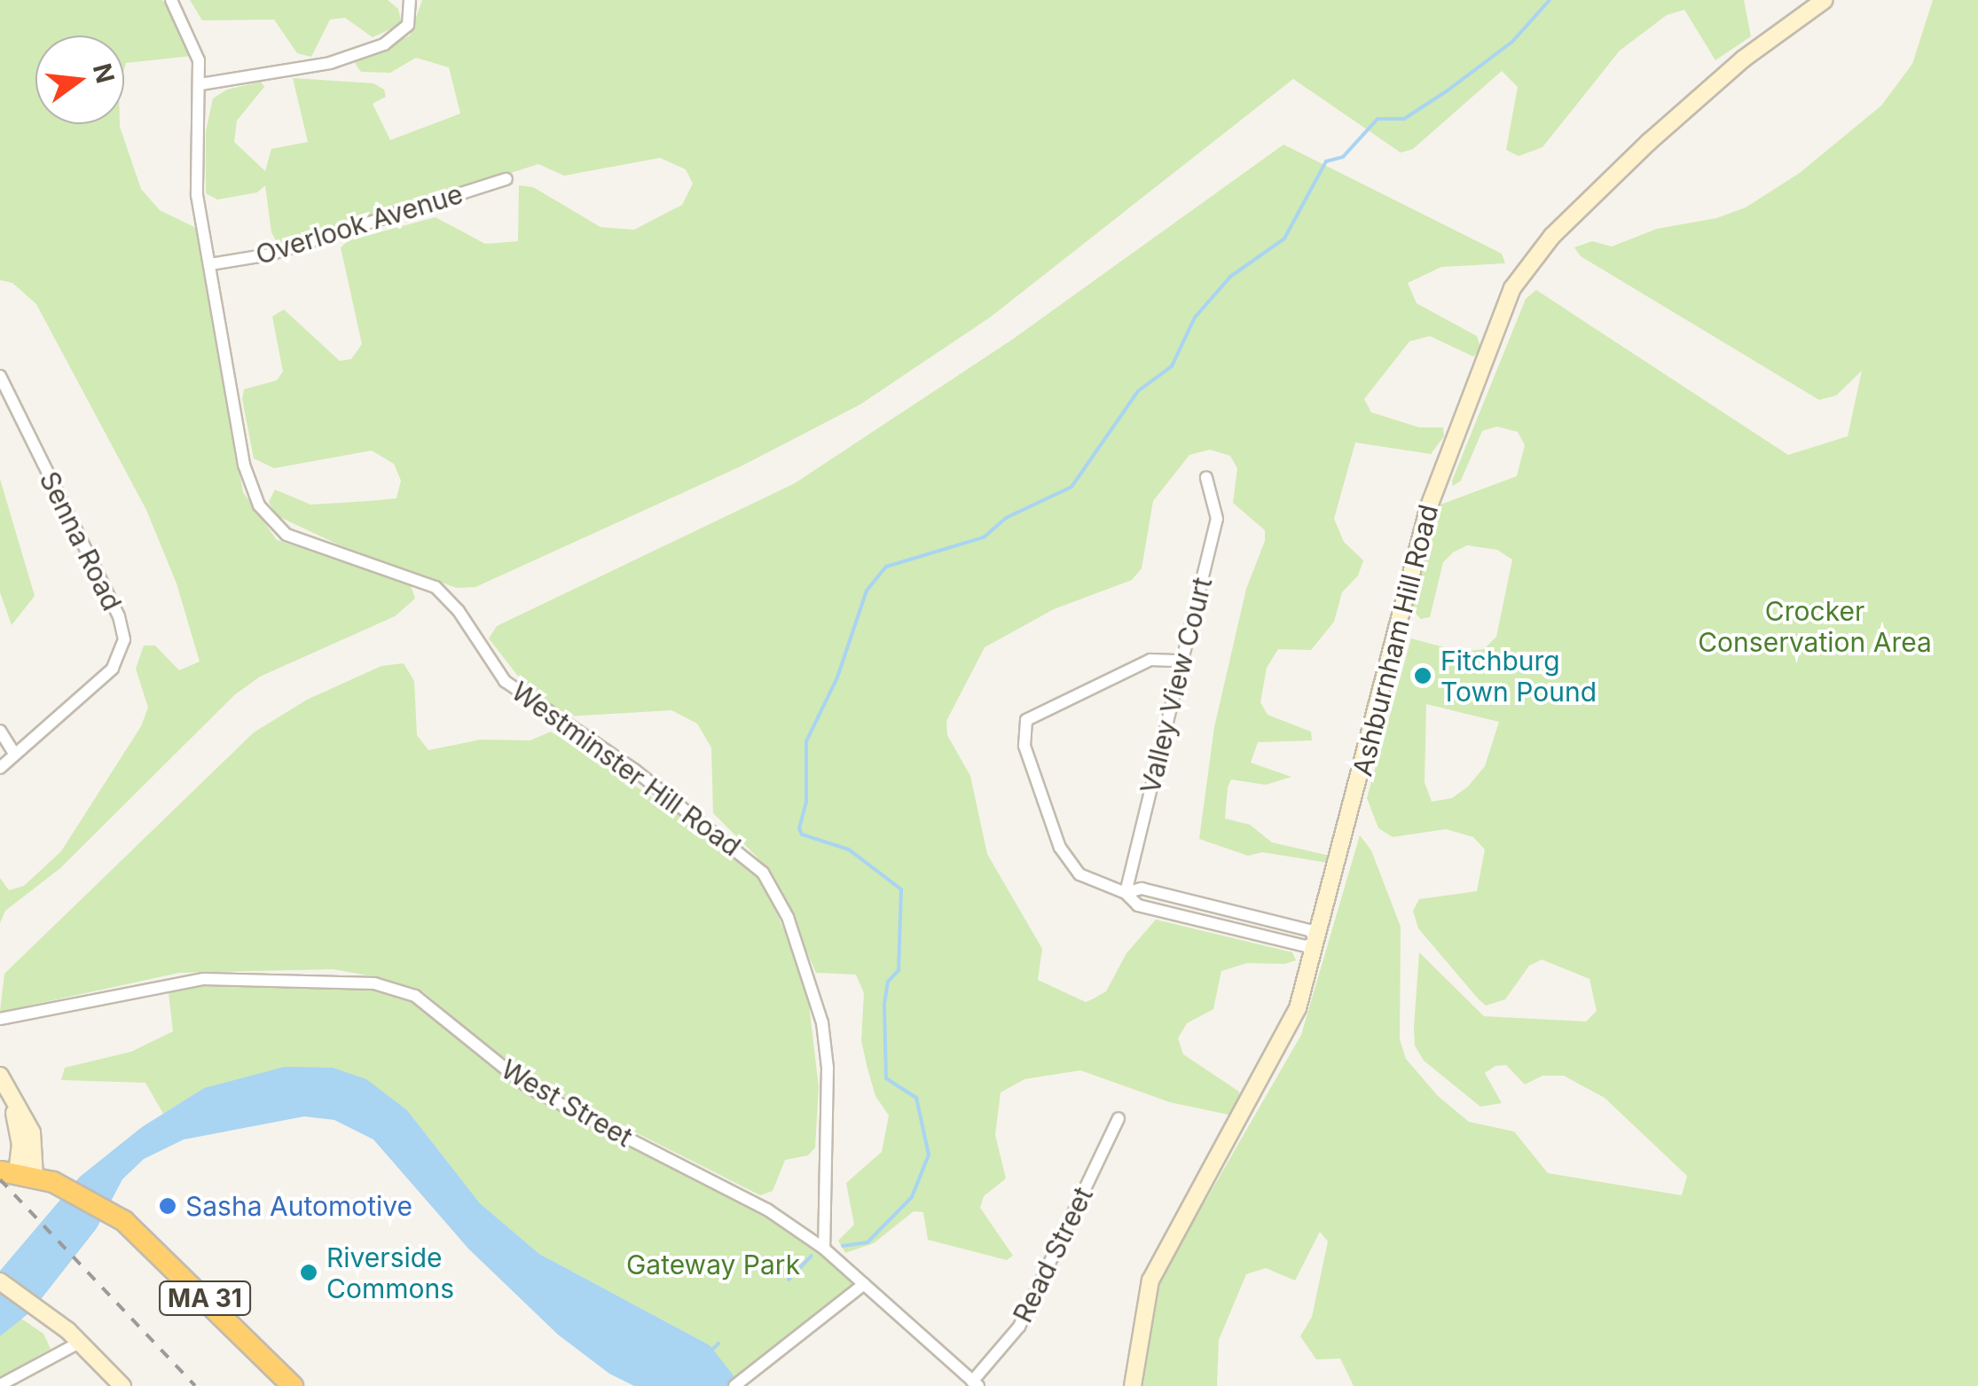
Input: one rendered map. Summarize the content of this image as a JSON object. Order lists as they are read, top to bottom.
{
  "streets": {
    "highway": ["MA 31"],
    "street": [
      "Overlook Avenue",
      "Senna Road",
      "Ashburnham Hill Road",
      "Valley View Court",
      "Westminster Hill Road",
      "West Street",
      "Read Street"
    ]
  },
  "crossings": [
    ["Overlook Avenue", "Westminster Hill Road"],
    ["Westminster Hill Road", "West Street"],
    ["West Street", "Read Street"]
  ],
  "parks": ["Crocker Conservation Area", "Gateway Park"],
  "places": ["Fitchburg Town Pound", "Sasha Automotive", "Riverside Commons"],
  "north": "right"
}
